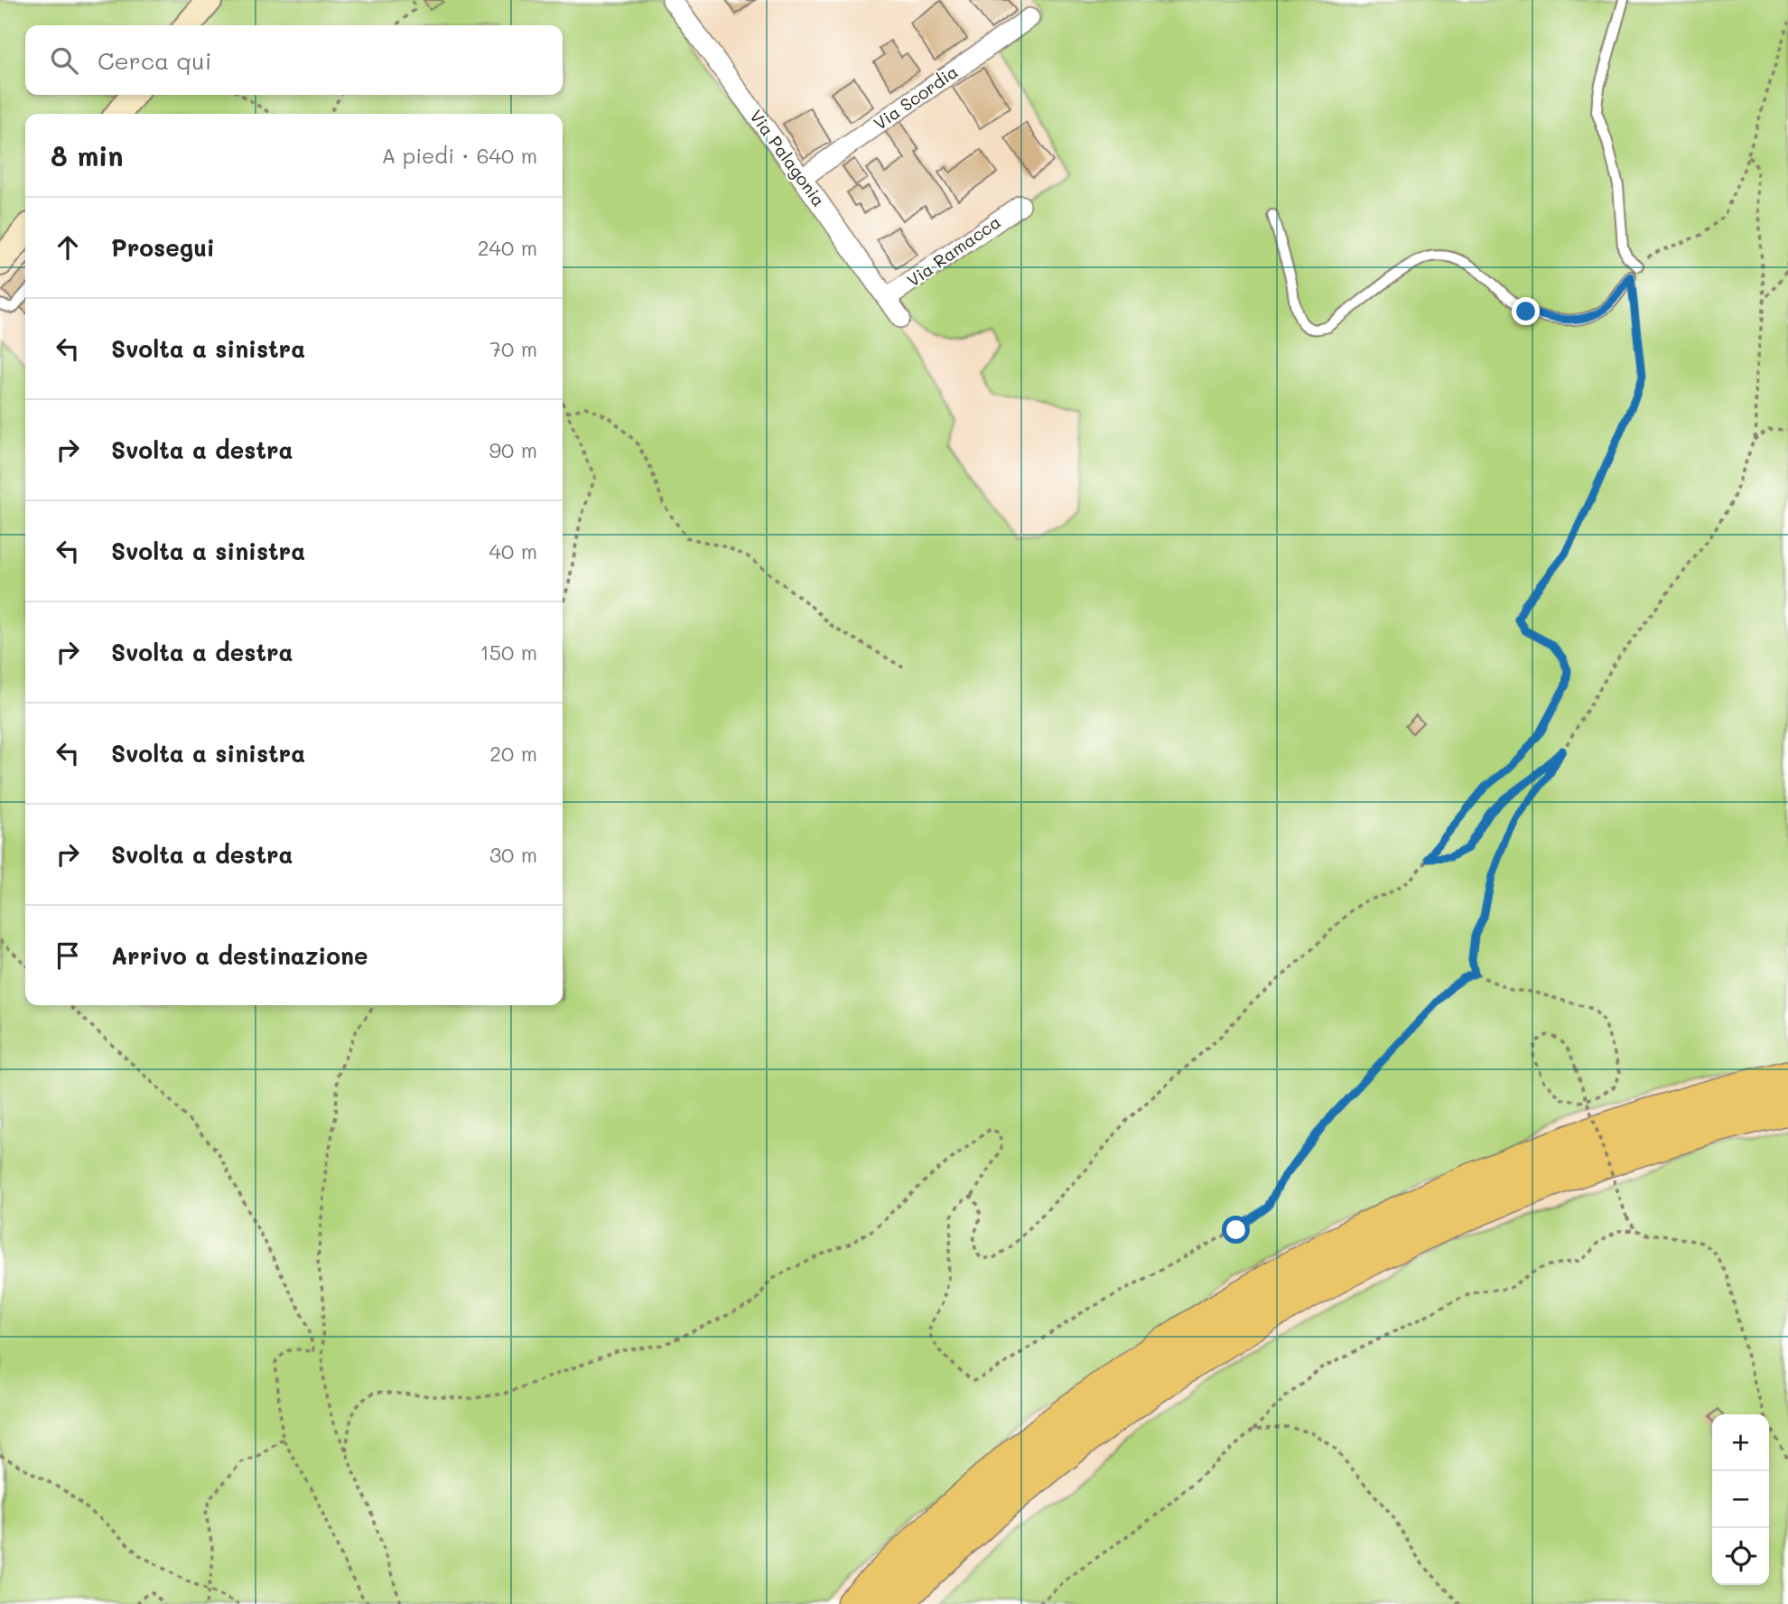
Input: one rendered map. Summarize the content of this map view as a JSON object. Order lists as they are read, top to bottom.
{
  "streets": {
    "street": ["Via Scordia", "Via Palagonia", "Via Ramacca"]
  },
  "crossings": [
    ["Via Scordia", "Via Palagonia"],
    ["Via Palagonia", "Via Ramacca"]
  ],
  "page": {
    "search": "Cerca qui",
    "heading": ["8 min", "A piedi · 640 m"],
    "list": [
      ["Prosegui", "240 m"],
      ["Svolta a sinistra", "70 m"],
      ["Svolta a destra", "90 m"],
      ["Svolta a sinistra", "40 m"],
      ["Svolta a destra", "150 m"],
      ["Svolta a sinistra", "20 m"],
      ["Svolta a destra", "30 m"],
      "Arrivo a destinazione"
    ],
    "map_buttons": ["+", "−"]
  }
}
